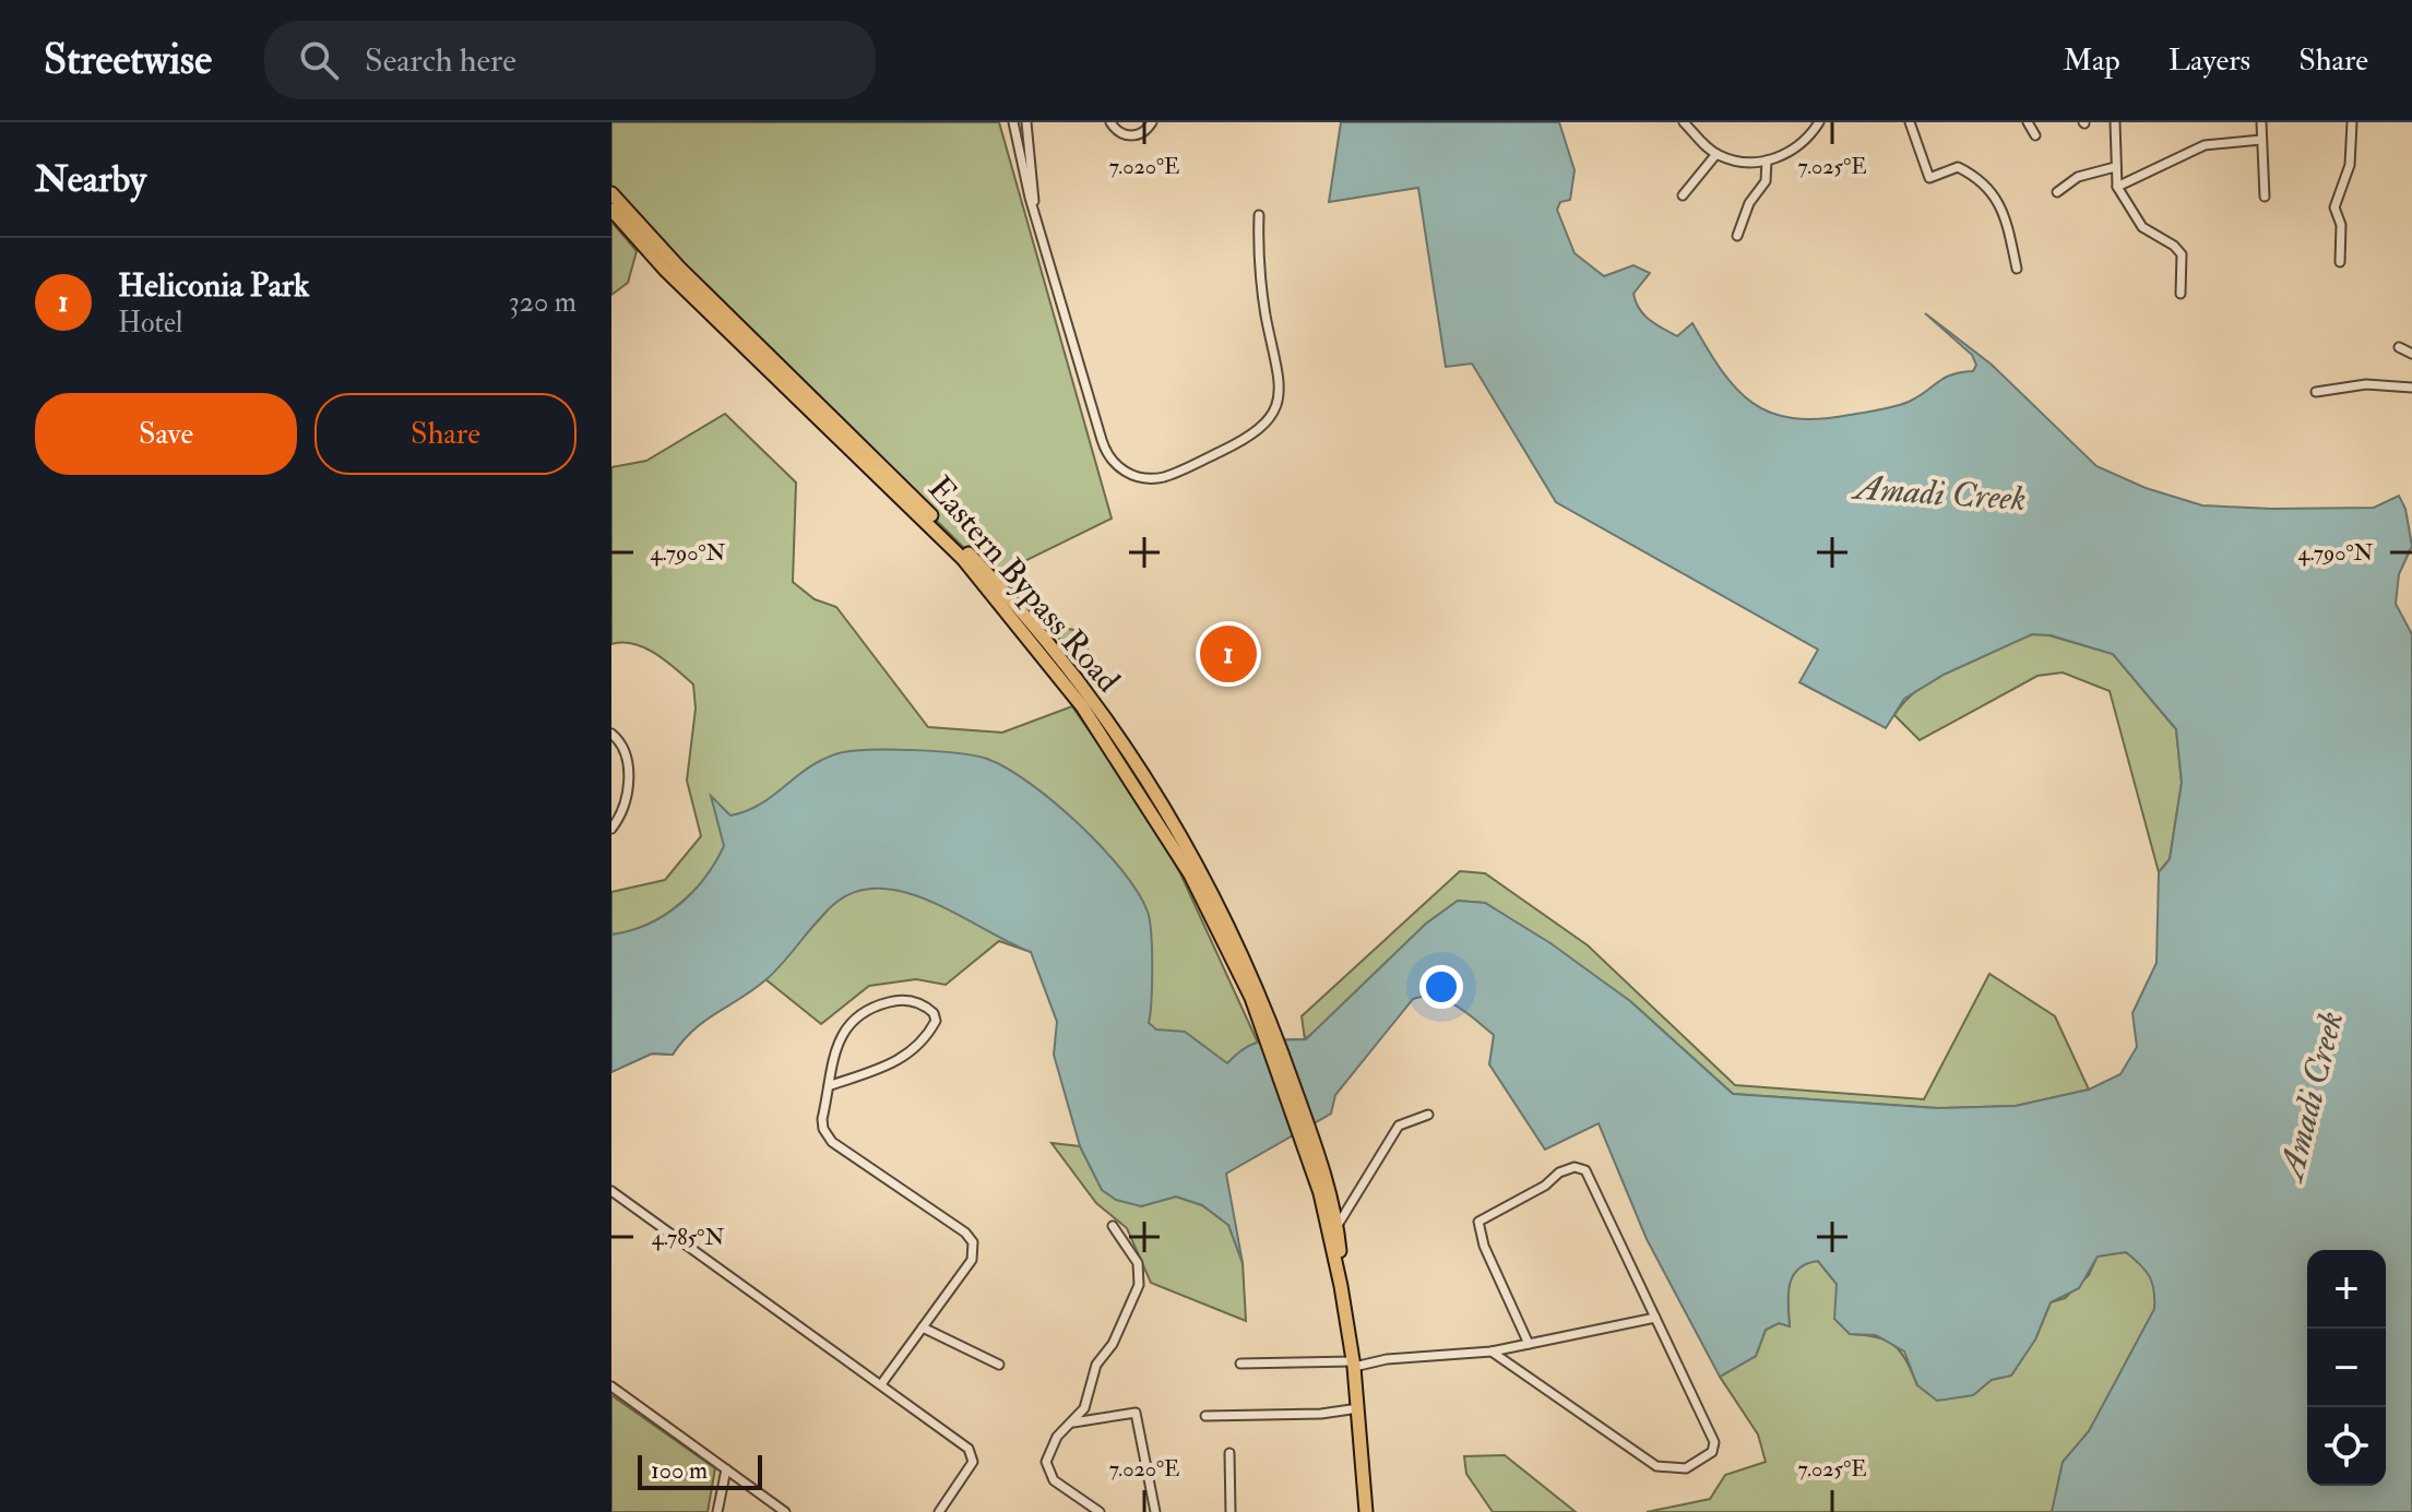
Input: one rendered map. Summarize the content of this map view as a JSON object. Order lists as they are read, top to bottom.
{
  "streets": {
    "main road": ["Eastern Bypass Road"]
  },
  "water": ["Amadi Creek"],
  "scale_bar": "100 m",
  "page": {
    "header": "Streetwise",
    "search": "Search here",
    "nav": ["Map", "Layers", "Share"],
    "heading": "Nearby",
    "list": [
      {
        "mark": "1",
        "name": "Heliconia Park",
        "note": "Hotel",
        "value": "320 m"
      }
    ],
    "buttons": ["Save", "Share"],
    "pins": "1",
    "map_buttons": ["+", "−"],
    "scale": "100 m"
  },
  "coordinates": [
    "7.020°E",
    "7.025°E",
    "4.790°N",
    "4.785°N"
  ]
}
